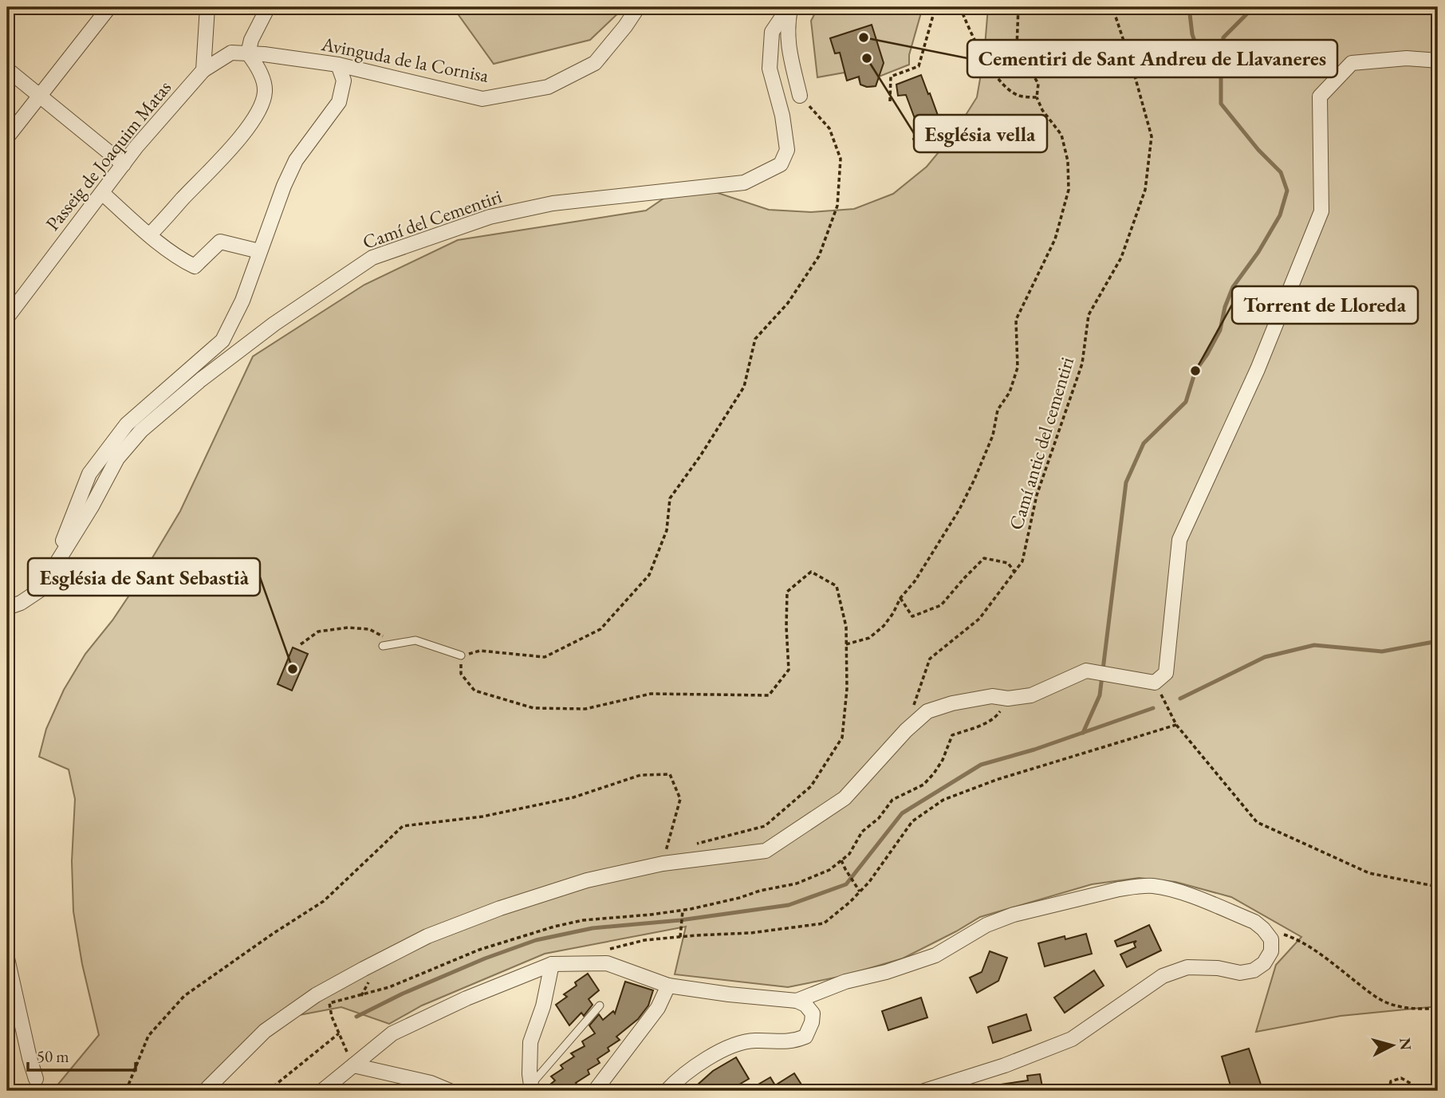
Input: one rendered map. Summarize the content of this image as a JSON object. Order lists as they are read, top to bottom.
{
  "streets": {
    "street": ["Avinguda de la Cornisa", "Passeig de Joaquim Matas", "Camí del Cementiri"],
    "path": ["Camí antic del cementiri"]
  },
  "crossings": [
    ["Avinguda de la Cornisa", "Passeig de Joaquim Matas"]
  ],
  "places": [
    "Cementiri de Sant Andreu de Llavaneres",
    "Església vella",
    "Torrent de Lloreda",
    "Església de Sant Sebastià"
  ],
  "scale_bar": "50 m",
  "north": "right"
}
